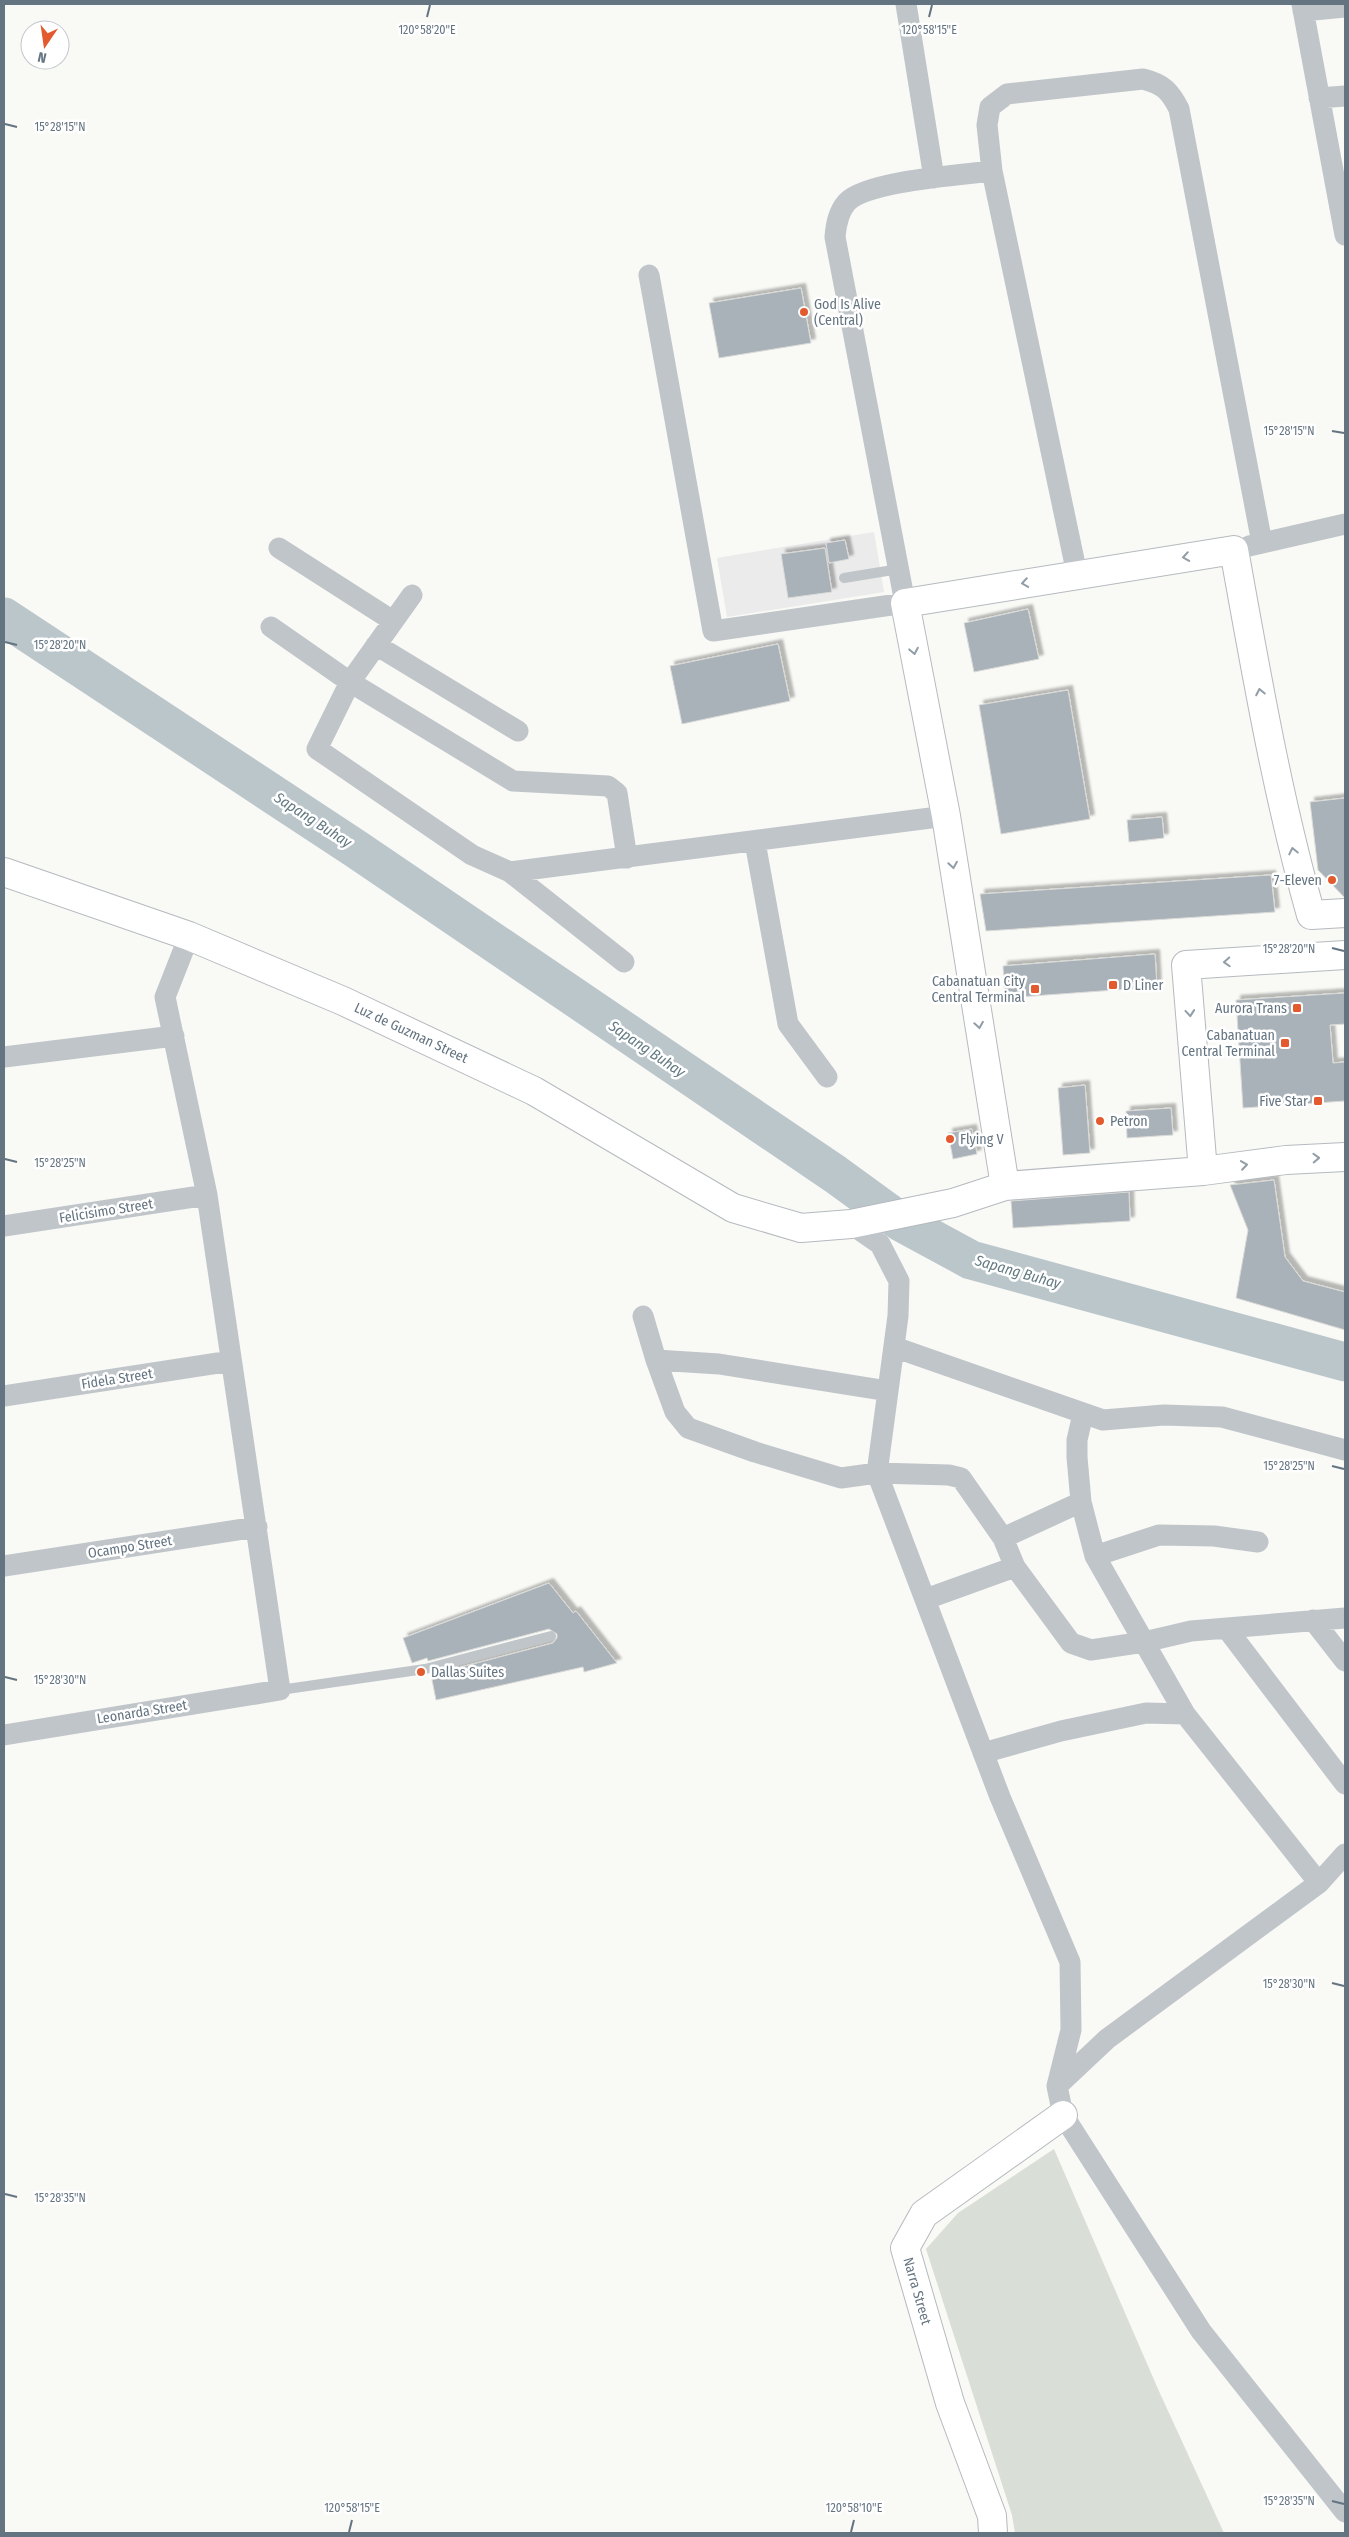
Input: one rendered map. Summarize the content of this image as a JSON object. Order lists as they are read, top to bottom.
{
  "streets": {
    "street": [
      "Luz de Guzman Street",
      "Felicisimo Street",
      "Fidela Street",
      "Ocampo Street",
      "Leonarda Street",
      "Narra Street"
    ]
  },
  "water": ["Sapang Buhay"],
  "places": {
    "other": [
      "God Is Alive (Central)",
      "7-Eleven",
      "Petron",
      "Flying V",
      "Dallas Suites"
    ],
    "transit": [
      "D Liner",
      "Cabanatuan City Central Terminal",
      "Aurora Trans",
      "Cabanatuan Central Terminal",
      "Five Star"
    ]
  },
  "north": "bottom",
  "coordinates": [
    "120°58'20\"E",
    "120°58'15\"E",
    "15°28'15\"N",
    "15°28'20\"N",
    "15°28'25\"N",
    "15°28'30\"N",
    "15°28'35\"N",
    "120°58'10\"E"
  ]
}
